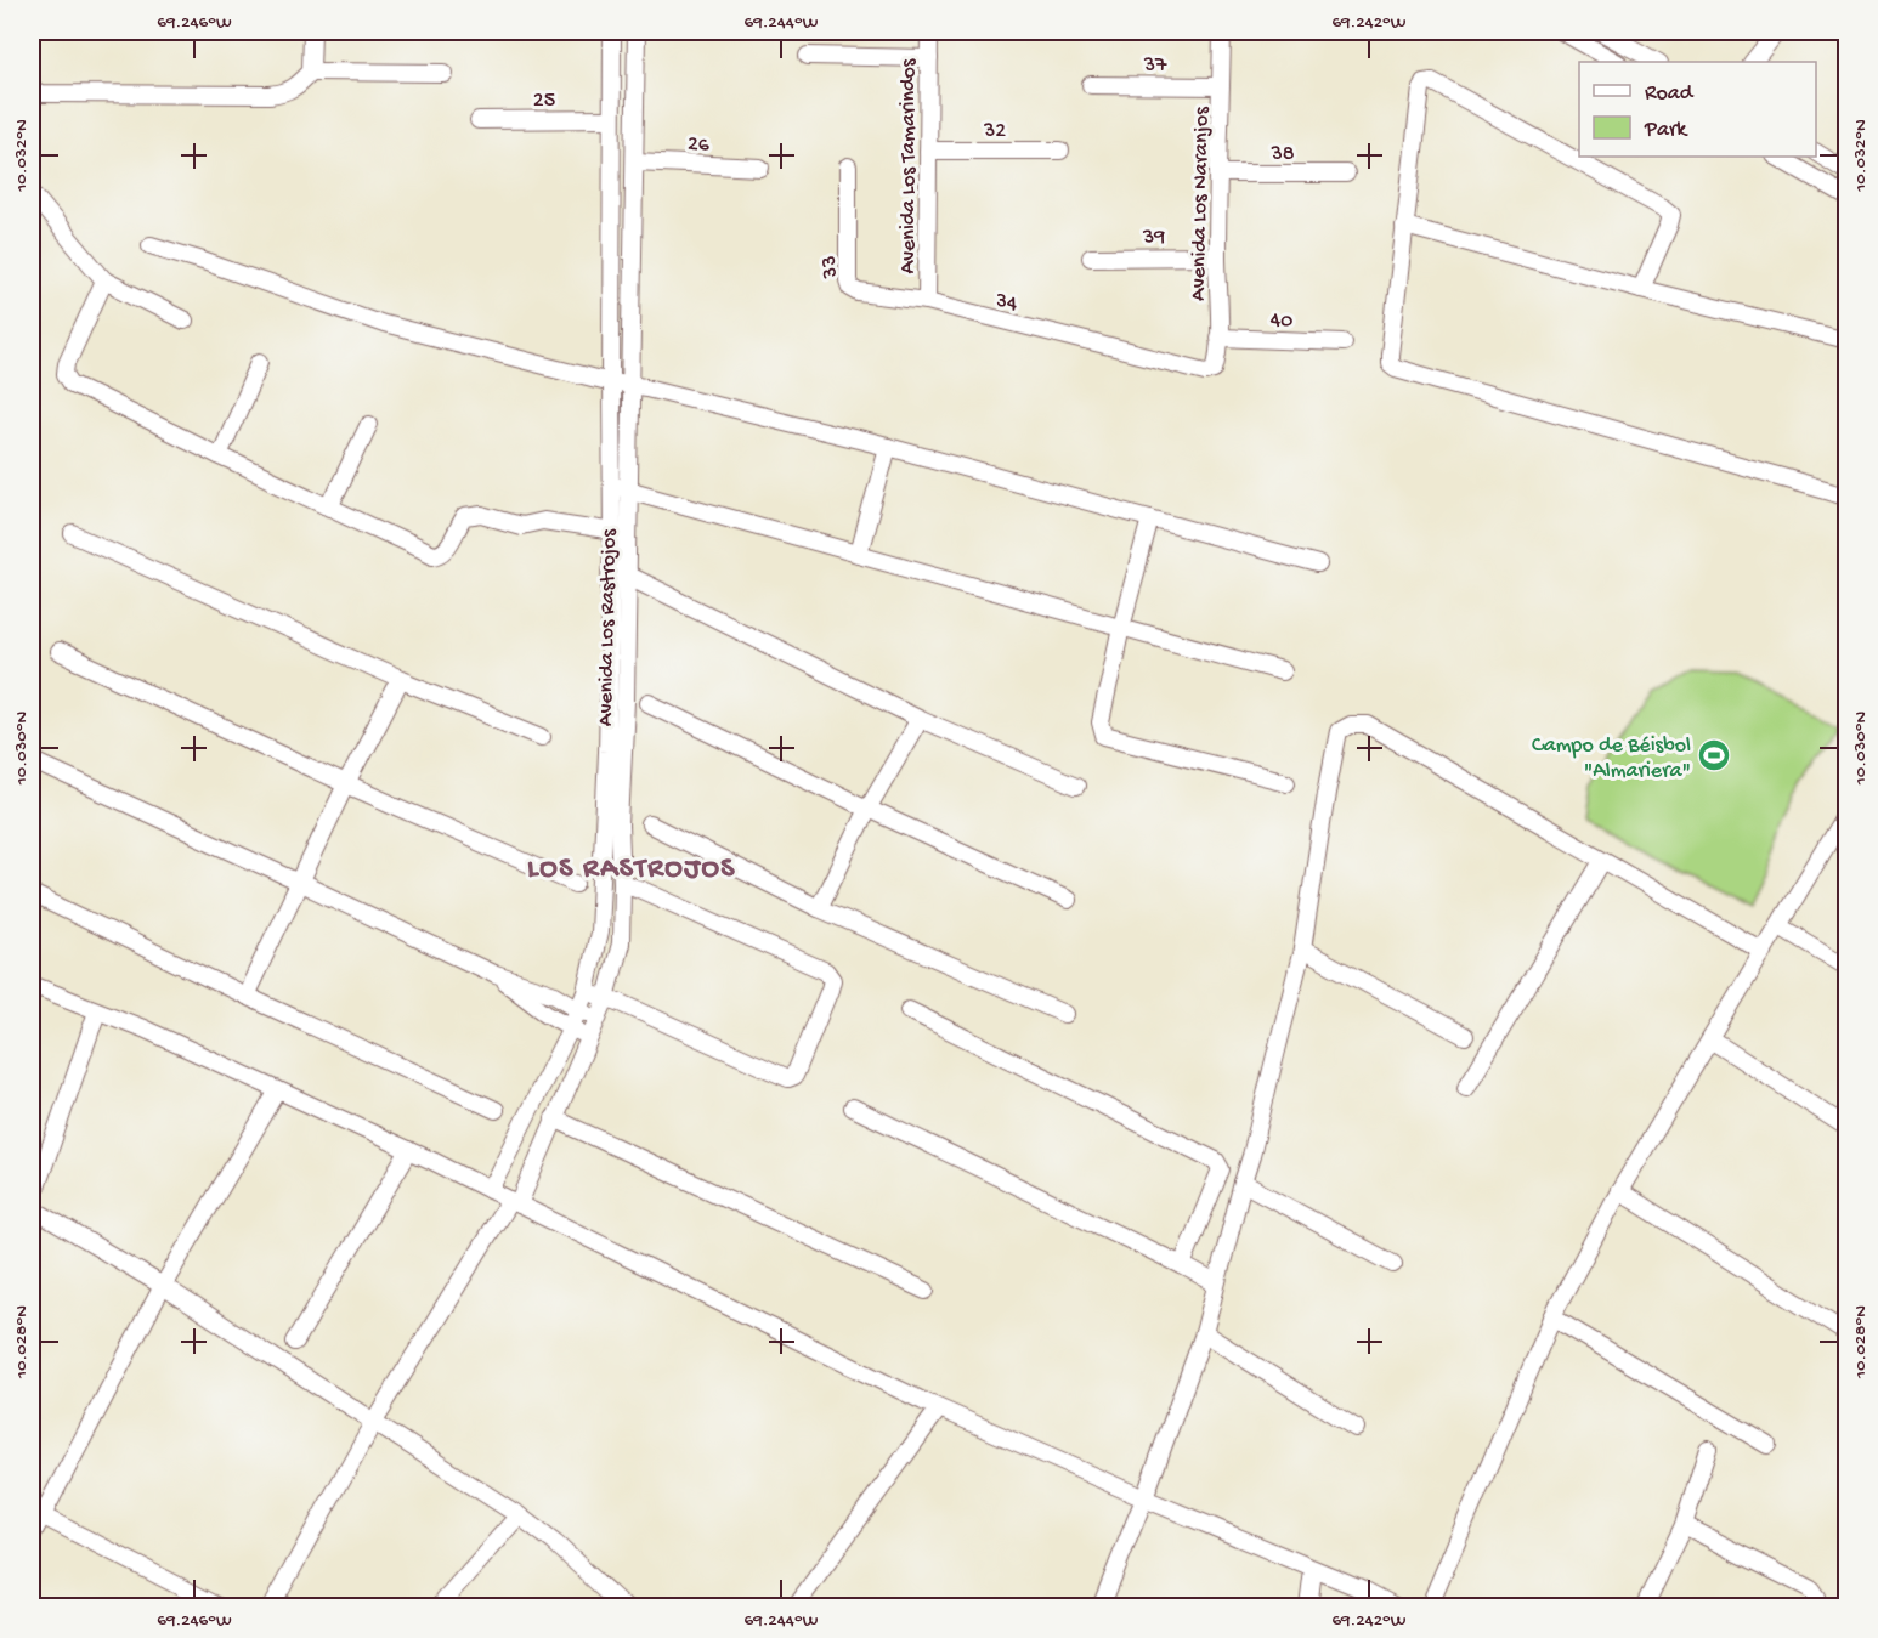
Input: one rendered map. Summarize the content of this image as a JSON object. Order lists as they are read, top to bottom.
{
  "streets": {
    "street": [
      "37",
      "25",
      "32",
      "26",
      "38",
      "Avenida Los Tamarindos",
      "Avenida Los Naranjos",
      "39",
      "33",
      "34",
      "40",
      "Avenida Los Rastrojos"
    ]
  },
  "crossings": [
    ["37", "Avenida Los Naranjos"],
    ["25", "Avenida Los Rastrojos"],
    ["32", "Avenida Los Tamarindos"],
    ["26", "Avenida Los Rastrojos"],
    ["38", "Avenida Los Naranjos"],
    ["Avenida Los Tamarindos", "33"],
    ["Avenida Los Tamarindos", "34"],
    ["Avenida Los Naranjos", "39"],
    ["Avenida Los Naranjos", "34"],
    ["Avenida Los Naranjos", "40"],
    ["33", "34"]
  ],
  "districts": ["LOS RASTROJOS"],
  "places": {
    "sports": ["Campo de Béisbol \"Almariera\""]
  },
  "legend": ["Road", "Park"],
  "coordinates": [
    "69.246°W",
    "69.244°W",
    "69.242°W",
    "10.032°N",
    "10.030°N",
    "10.028°N"
  ]
}
